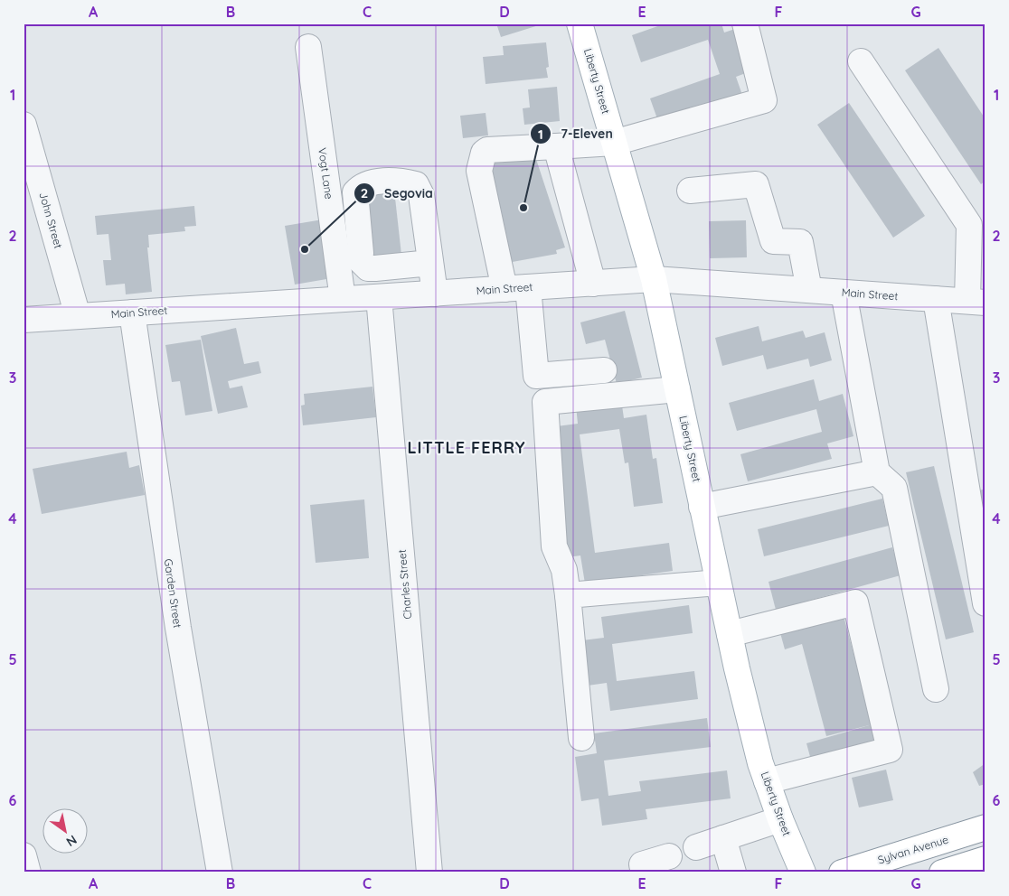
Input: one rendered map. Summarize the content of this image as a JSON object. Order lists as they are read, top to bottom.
{
  "streets": {
    "main road": ["Liberty Street", "Sylvan Avenue"],
    "street": [
      "Vogt Lane",
      "John Street",
      "Main Street",
      "Charles Street",
      "Garden Street"
    ]
  },
  "crossings": [
    ["Liberty Street", "Main Street"],
    ["Vogt Lane", "Main Street"],
    ["John Street", "Main Street"],
    ["Main Street", "Charles Street"],
    ["Main Street", "Garden Street"]
  ],
  "districts": ["LITTLE FERRY"],
  "places": ["7-Eleven", "Segovia"],
  "north": "bottom right",
  "grid": {
    "columns": [
      "A",
      "B",
      "C",
      "D",
      "E",
      "F",
      "G"
    ],
    "rows": [
      "1",
      "2",
      "3",
      "4",
      "5",
      "6"
    ]
  }
}
